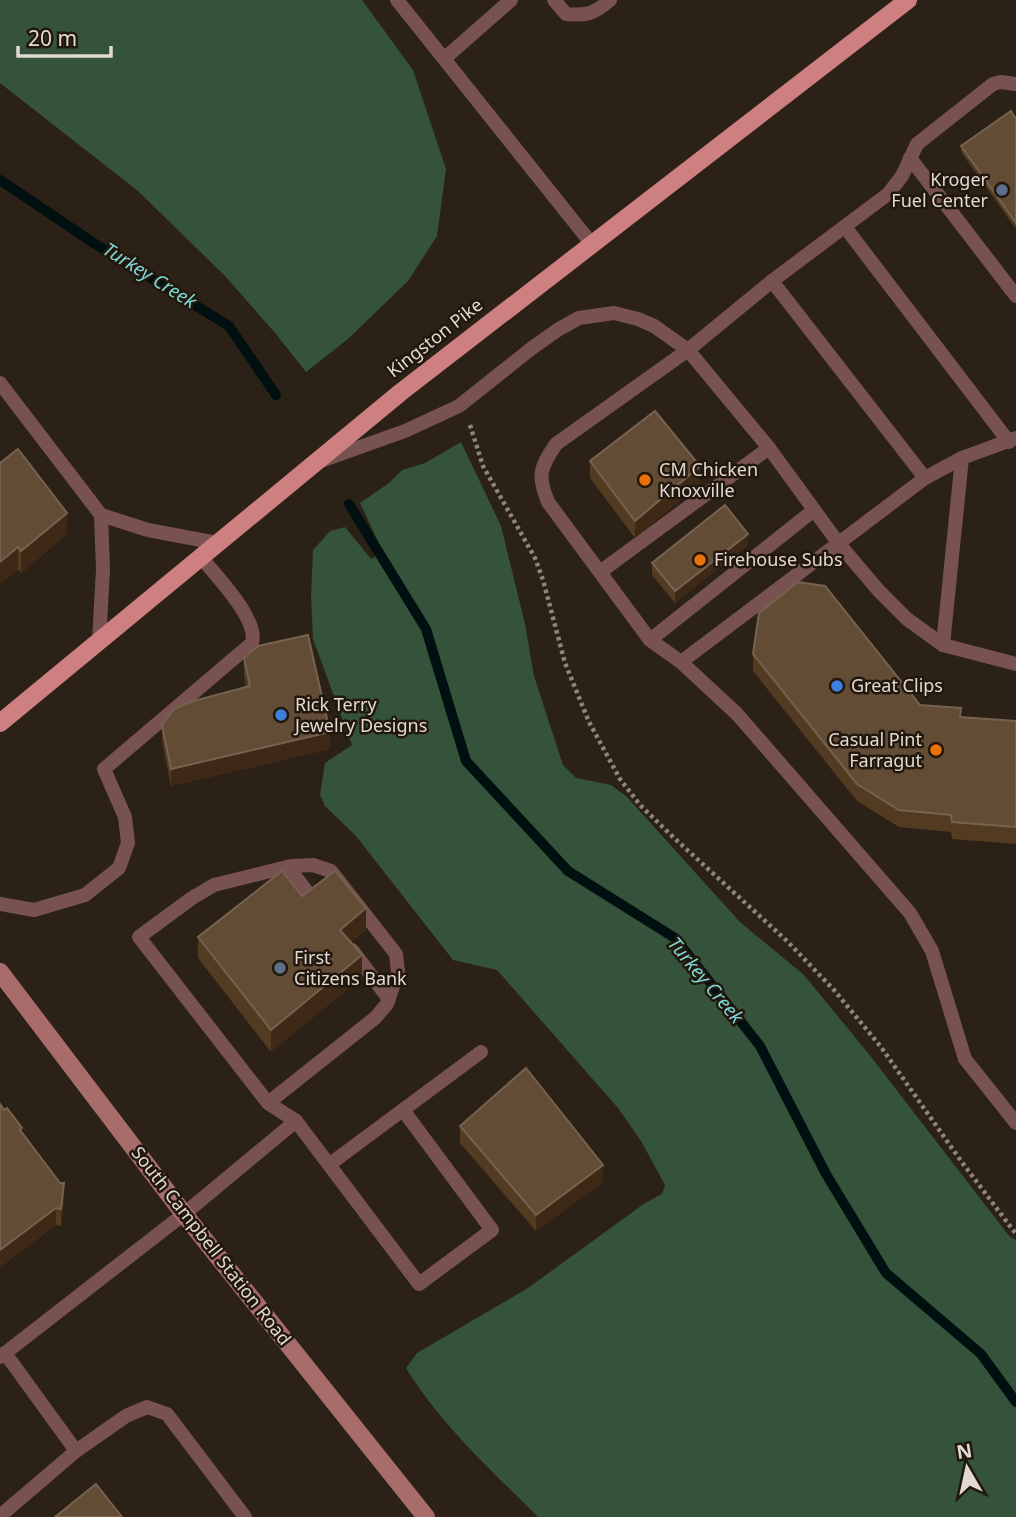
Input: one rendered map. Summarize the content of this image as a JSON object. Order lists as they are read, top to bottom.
{
  "streets": {
    "main road": ["Kingston Pike", "South Campbell Station Road"]
  },
  "water": ["Turkey Creek"],
  "places": [
    "Kroger Fuel Center",
    "CM Chicken Knoxville",
    "Firehouse Subs",
    "Great Clips",
    "Rick Terry Jewelry Designs",
    "Casual Pint Farragut",
    "First Citizens Bank"
  ],
  "scale_bar": "20 m",
  "north": "top"
}
